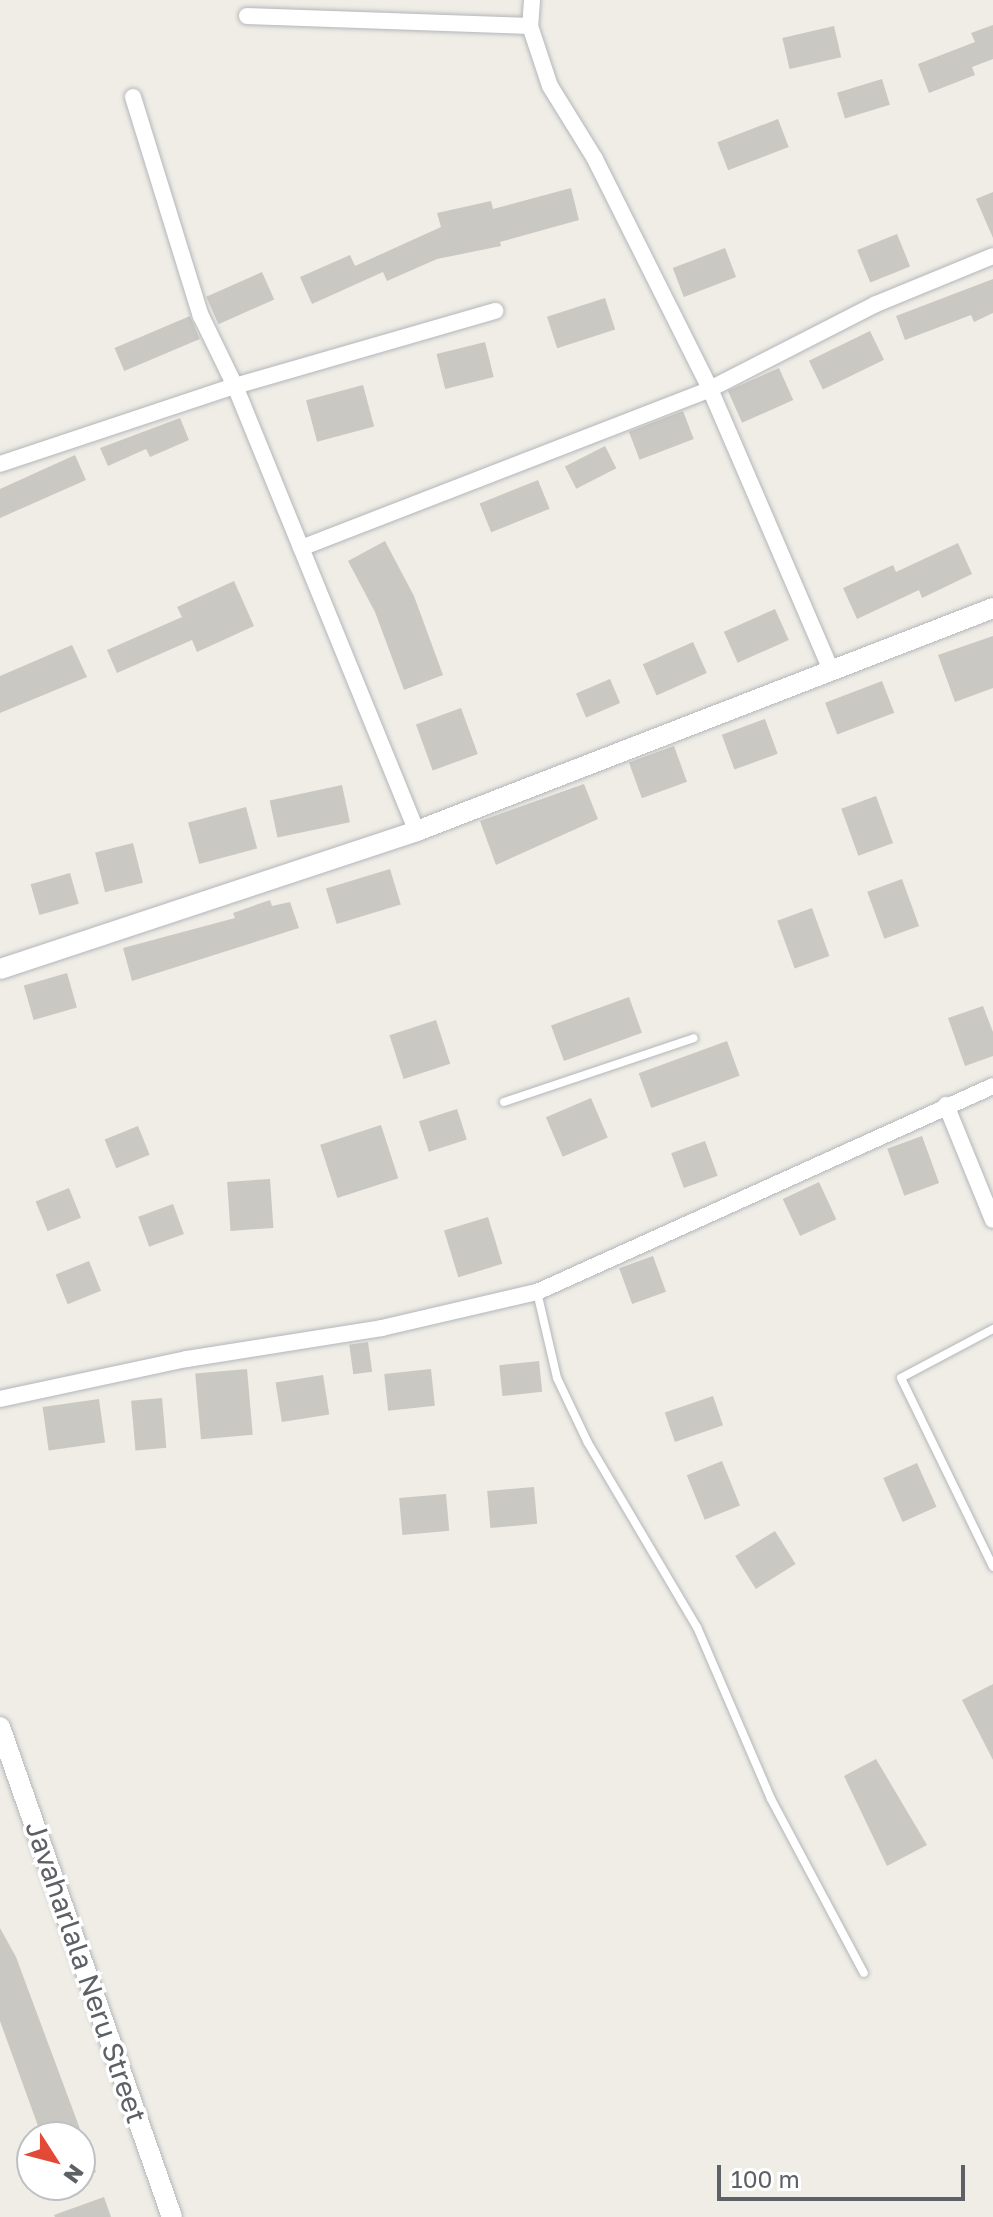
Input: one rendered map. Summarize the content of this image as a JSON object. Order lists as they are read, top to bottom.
{
  "streets": {
    "street": ["Javaharlala Neru Street"]
  },
  "scale_bar": "100 m",
  "north": "bottom right"
}
